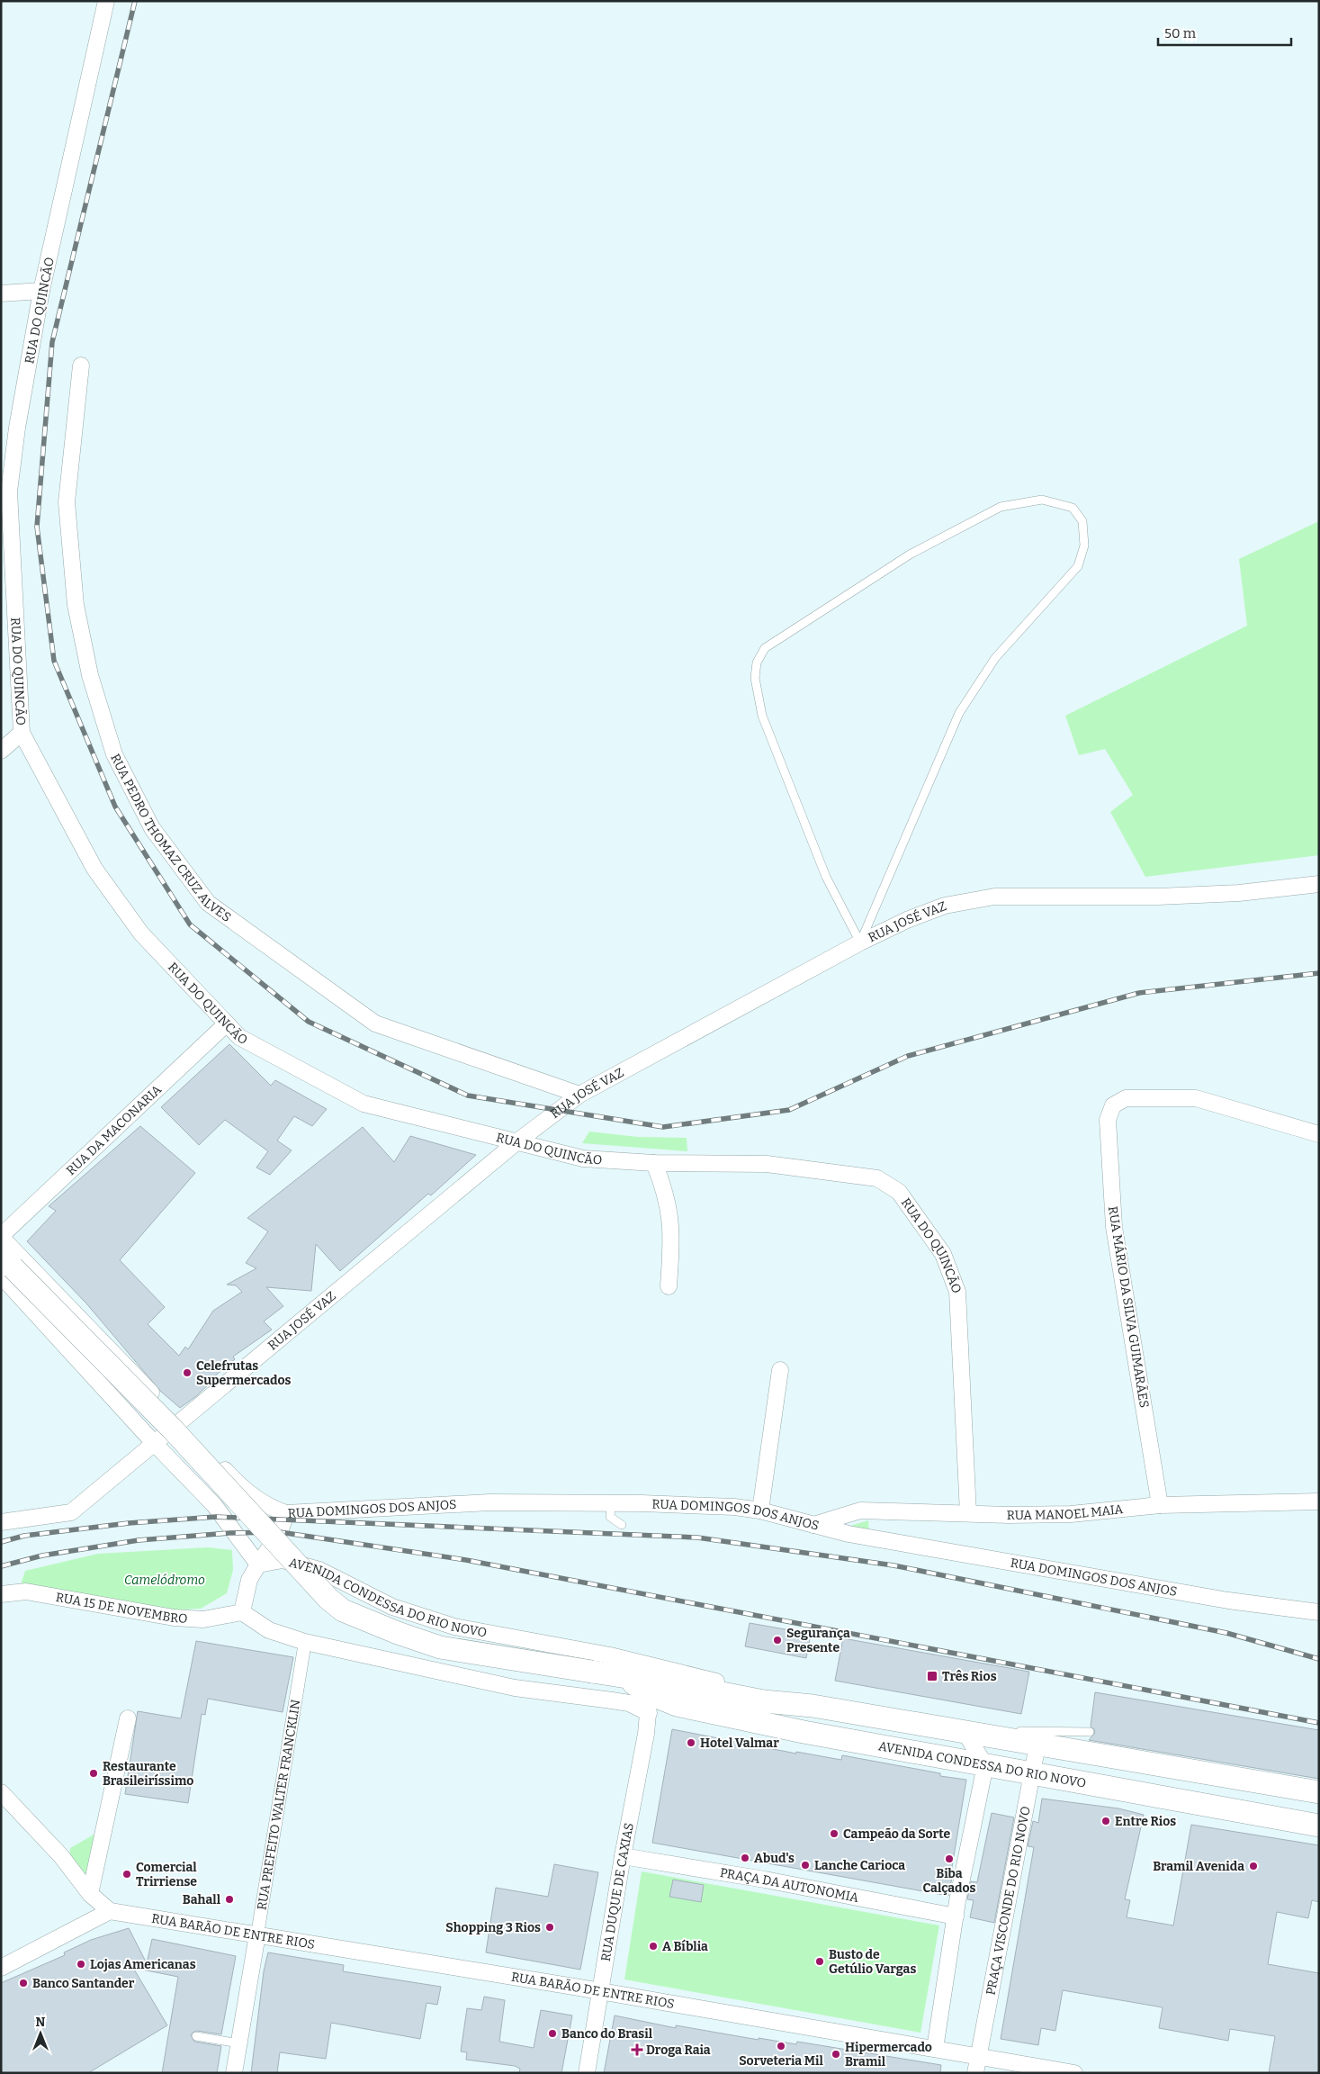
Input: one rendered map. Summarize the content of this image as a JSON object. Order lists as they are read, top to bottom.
{
  "streets": {
    "main road": ["AVENIDA CONDESSA DO RIO NOVO"],
    "street": [
      "RUA DO QUINCÃO",
      "RUA PEDRO THOMAZ CRUZ ALVES",
      "RUA JOSÉ VAZ",
      "RUA DA MACONARIA",
      "RUA MÁRIO DA SILVA GUIMARÃES",
      "RUA DOMINGOS DOS ANJOS",
      "RUA MANOEL MAIA",
      "RUA 15 DE NOVEMBRO",
      "RUA PREFEITO WALTER FRANCKLIN",
      "PRAÇA DA AUTONOMIA",
      "RUA DUQUE DE CAXIAS",
      "PRAÇA VISCONDE DO RIO NOVO",
      "RUA BARÃO DE ENTRE RIOS"
    ]
  },
  "crossings": [
    ["RUA DO QUINCÃO", "RUA JOSÉ VAZ"],
    ["RUA DO QUINCÃO", "RUA DA MACONARIA"],
    ["RUA DO QUINCÃO", "RUA MANOEL MAIA"],
    ["RUA PEDRO THOMAZ CRUZ ALVES", "RUA JOSÉ VAZ"],
    ["RUA JOSÉ VAZ", "RUA DOMINGOS DOS ANJOS"],
    ["RUA MÁRIO DA SILVA GUIMARÃES", "RUA MANOEL MAIA"],
    ["RUA DOMINGOS DOS ANJOS", "RUA MANOEL MAIA"],
    ["AVENIDA CONDESSA DO RIO NOVO", "RUA 15 DE NOVEMBRO"],
    ["AVENIDA CONDESSA DO RIO NOVO", "RUA PREFEITO WALTER FRANCKLIN"],
    ["AVENIDA CONDESSA DO RIO NOVO", "RUA DUQUE DE CAXIAS"],
    ["AVENIDA CONDESSA DO RIO NOVO", "PRAÇA VISCONDE DO RIO NOVO"],
    ["RUA PREFEITO WALTER FRANCKLIN", "RUA BARÃO DE ENTRE RIOS"],
    ["PRAÇA DA AUTONOMIA", "RUA DUQUE DE CAXIAS"],
    ["RUA DUQUE DE CAXIAS", "RUA BARÃO DE ENTRE RIOS"],
    ["PRAÇA VISCONDE DO RIO NOVO", "RUA BARÃO DE ENTRE RIOS"]
  ],
  "parks": ["Camelódromo"],
  "places": {
    "other": [
      "Celefrutas Supermercados",
      "Segurança Presente",
      "Hotel Valmar",
      "Restaurante Brasileiríssimo",
      "Entre Rios",
      "Campeão da Sorte",
      "Abud's",
      "Biba Calçados",
      "Lanche Carioca",
      "Bramil Avenida",
      "Comercial Trirriense",
      "Bahall",
      "Shopping 3 Rios",
      "A Bíblia",
      "Busto de Getúlio Vargas",
      "Lojas Americanas",
      "Banco Santander",
      "Banco do Brasil",
      "Sorveteria Mil",
      "Hipermercado Bramil"
    ],
    "transit": ["Três Rios"],
    "health": ["Droga Raia"]
  },
  "scale_bar": "50 m",
  "north": "top"
}
